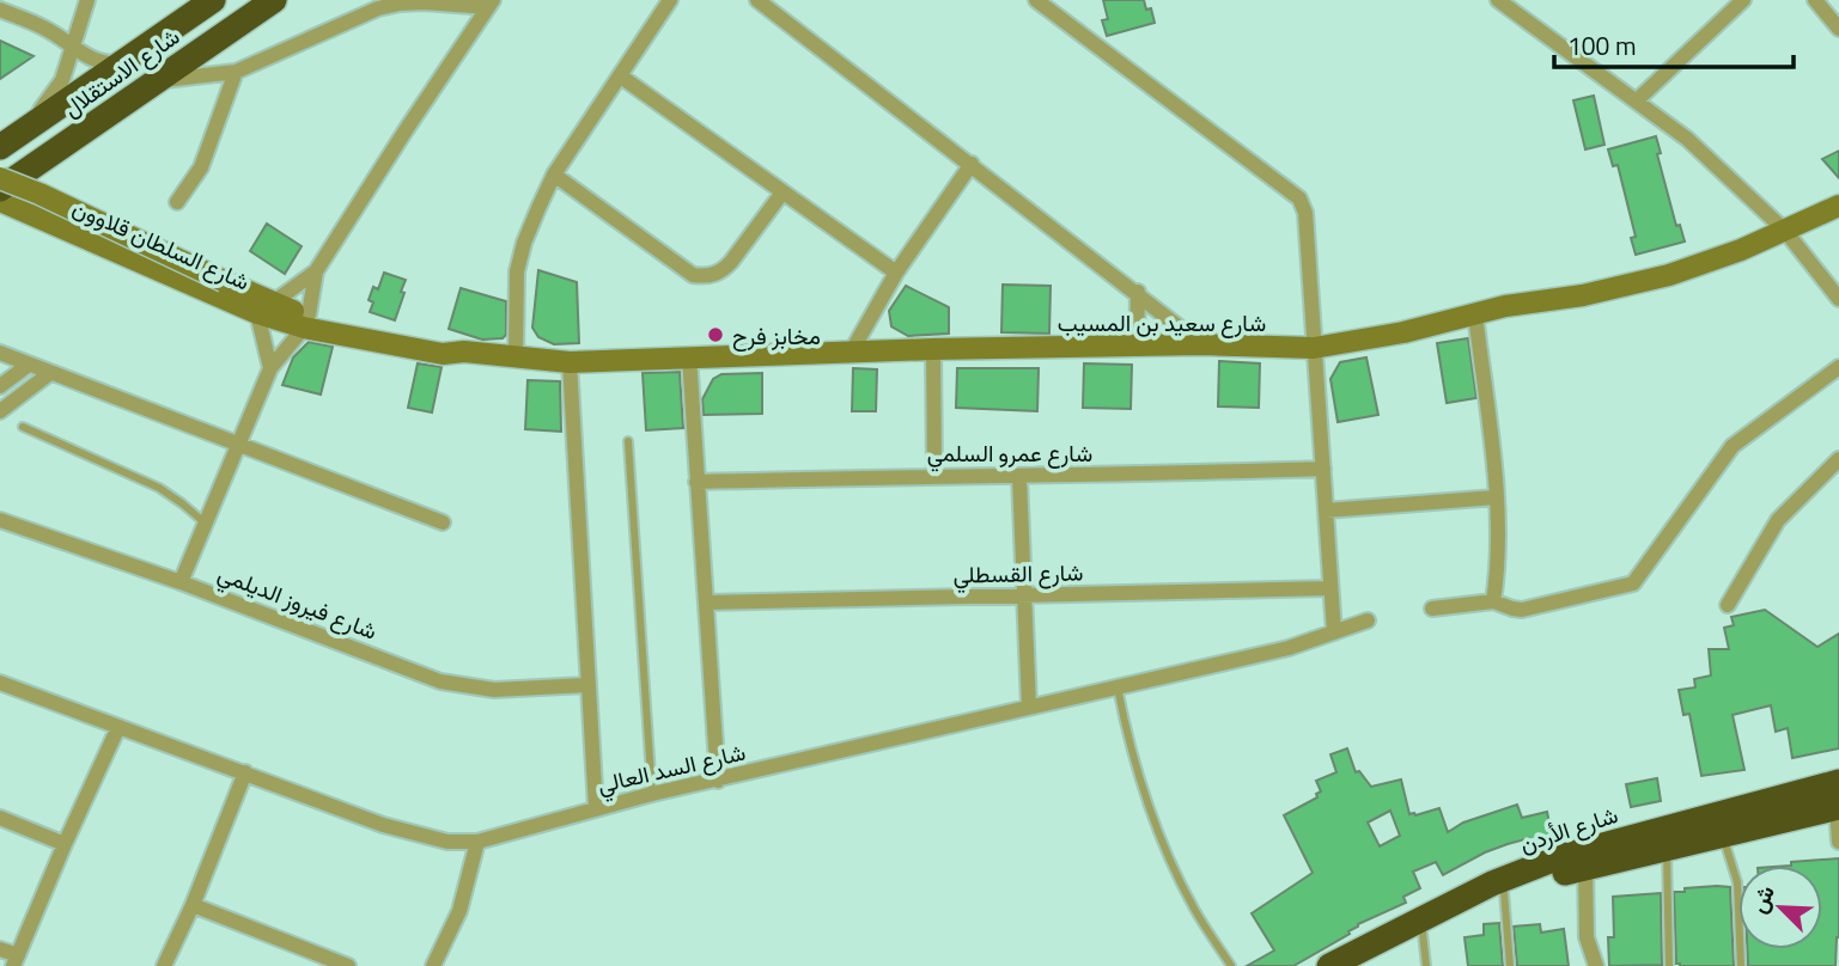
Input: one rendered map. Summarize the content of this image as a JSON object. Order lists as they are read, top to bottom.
{
  "streets": {
    "highway": ["شارع الاستقلال", "شارع الأردن"],
    "street": [
      "شارع السلطان قلاوون",
      "شارع سعيد بن المسيب",
      "شارع عمرو السلمي",
      "شارع القسطلي",
      "شارع فيروز الديلمي",
      "شارع السد العالي"
    ]
  },
  "crossings": [
    ["شارع السلطان قلاوون", "شارع سعيد بن المسيب"]
  ],
  "places": ["مخابز فرح"],
  "scale_bar": "100 m",
  "north": "top left"
}
